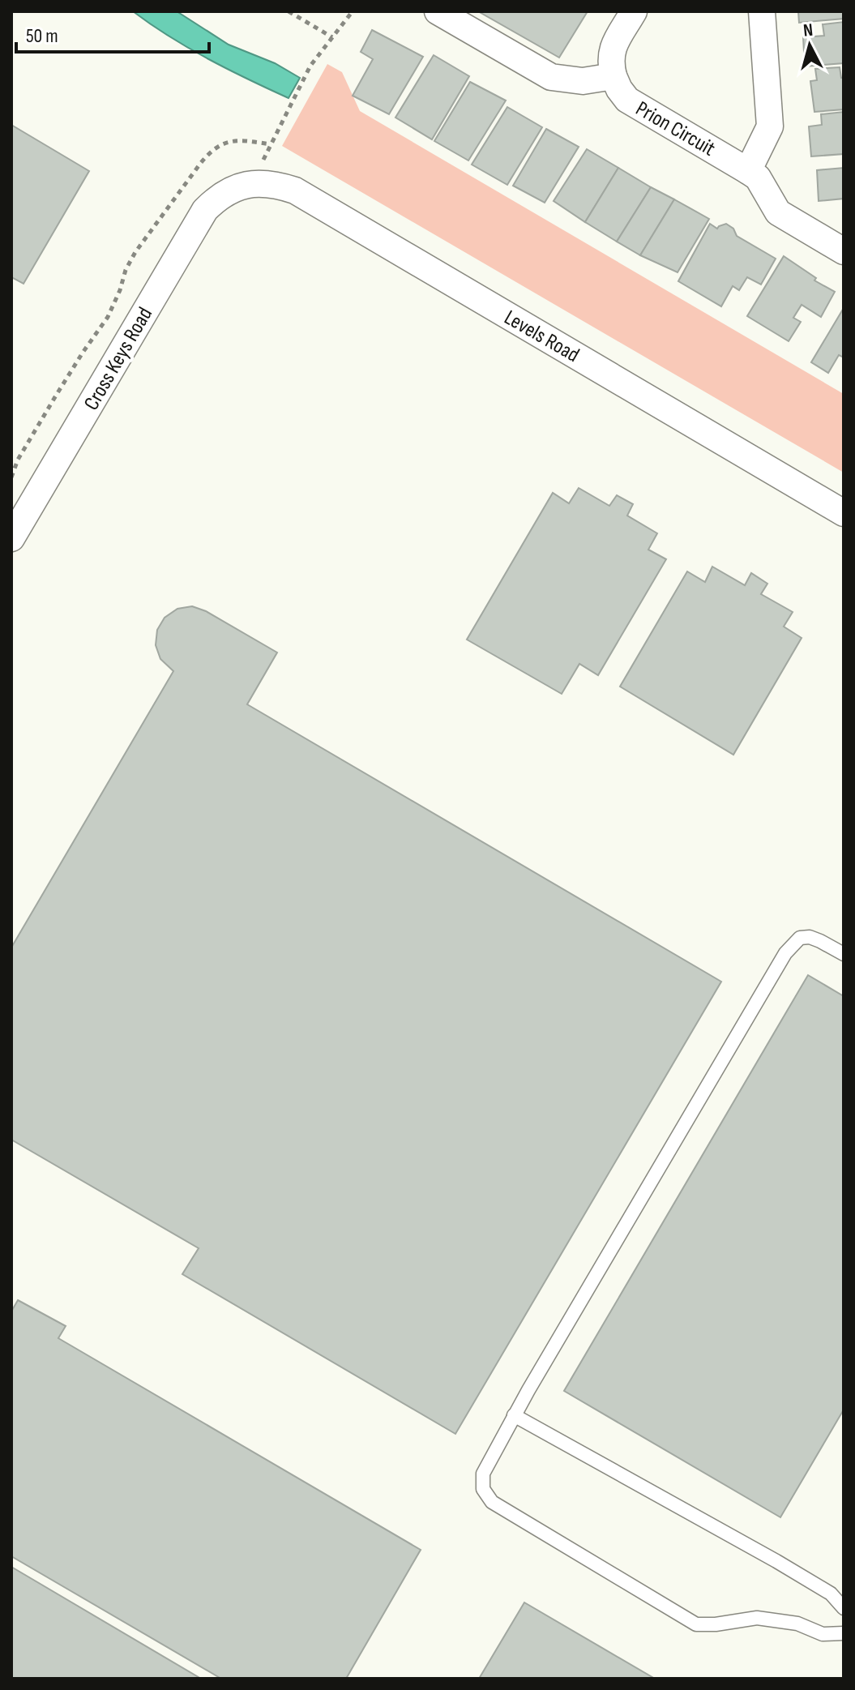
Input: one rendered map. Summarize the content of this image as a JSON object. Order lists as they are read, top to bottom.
{
  "streets": {
    "street": ["Prion Circuit", "Levels Road", "Cross Keys Road"]
  },
  "crossings": [
    ["Levels Road", "Cross Keys Road"]
  ],
  "scale_bar": "50 m",
  "north": "top"
}
